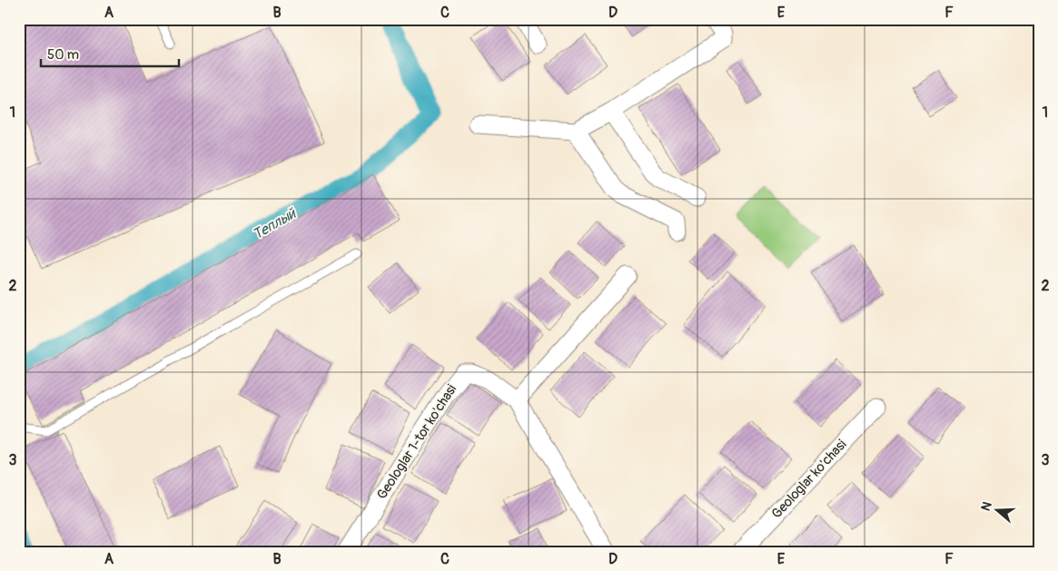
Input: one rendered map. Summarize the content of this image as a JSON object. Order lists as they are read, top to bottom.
{
  "streets": {
    "street": ["Geologlar 1-tor ko'chasi", "Geologlar ko'chasi"]
  },
  "water": ["Теплый"],
  "scale_bar": "50 m",
  "north": "left",
  "grid": {
    "columns": [
      "A",
      "B",
      "C",
      "D",
      "E",
      "F"
    ],
    "rows": ["1", "2", "3"]
  }
}
